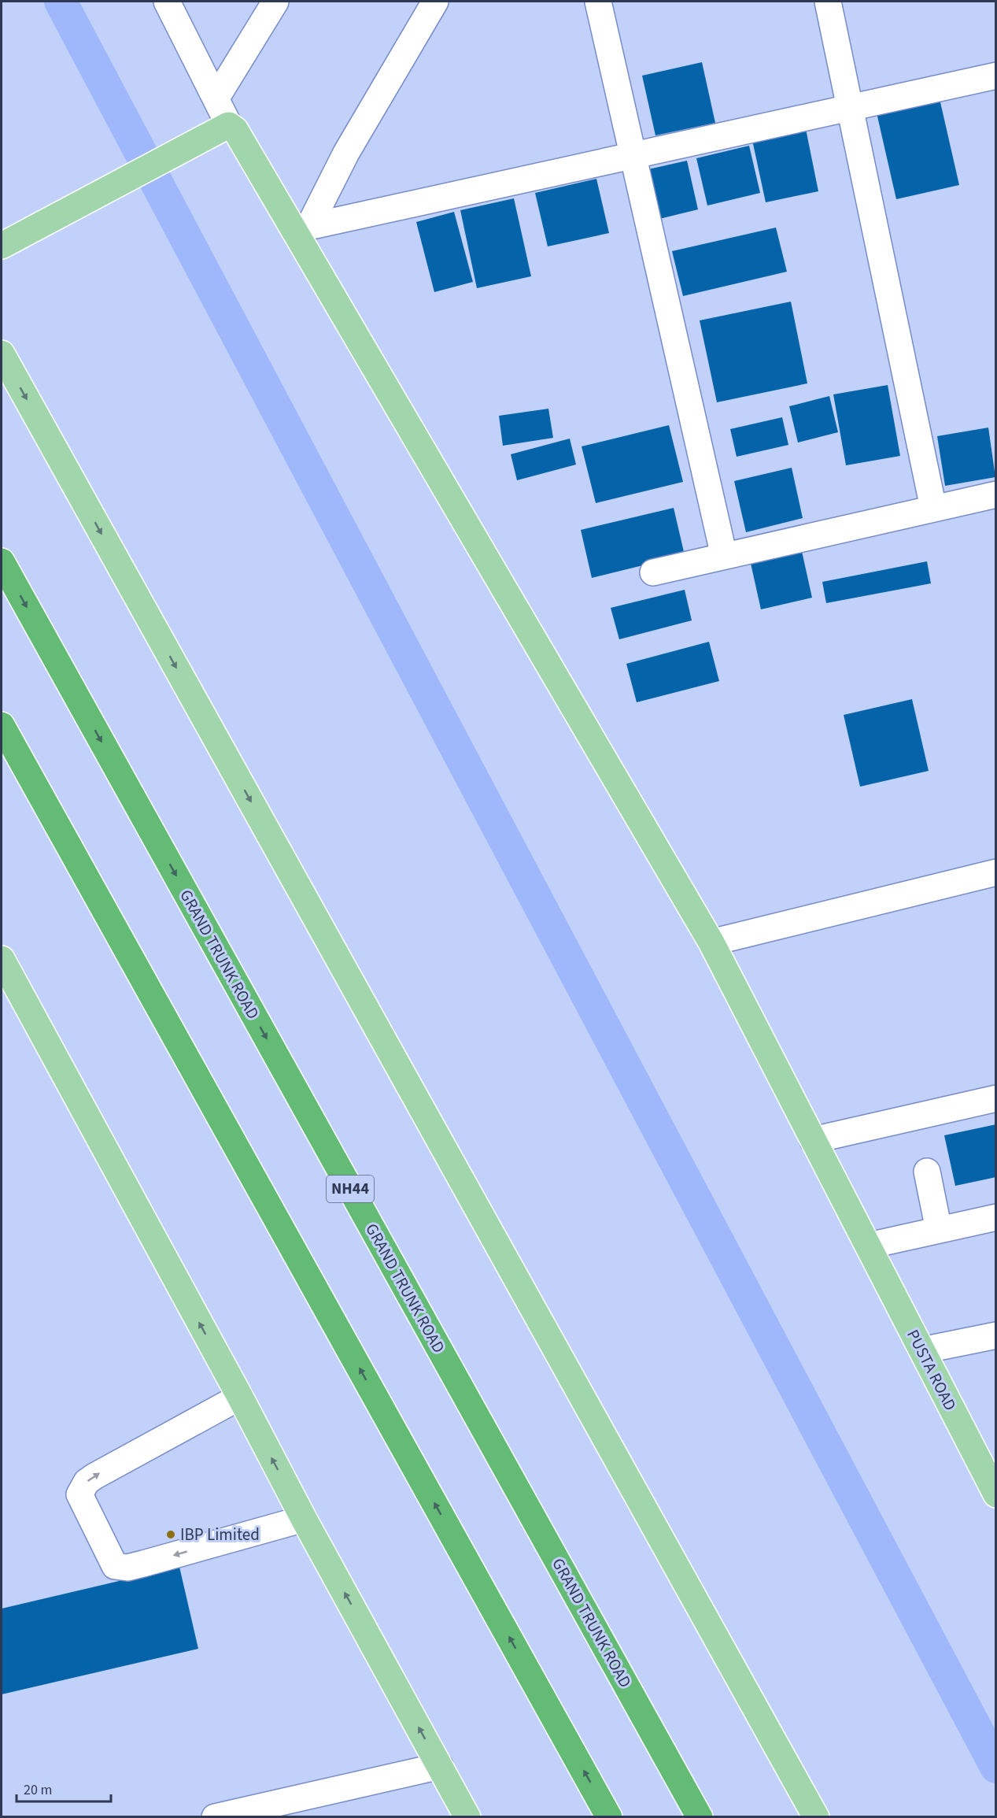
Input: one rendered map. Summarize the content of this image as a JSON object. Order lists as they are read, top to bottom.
{
  "streets": {
    "highway": ["GRAND TRUNK ROAD", "NH44"],
    "main road": ["PUSTA ROAD"]
  },
  "places": ["IBP Limited"],
  "scale_bar": "20 m"
}
